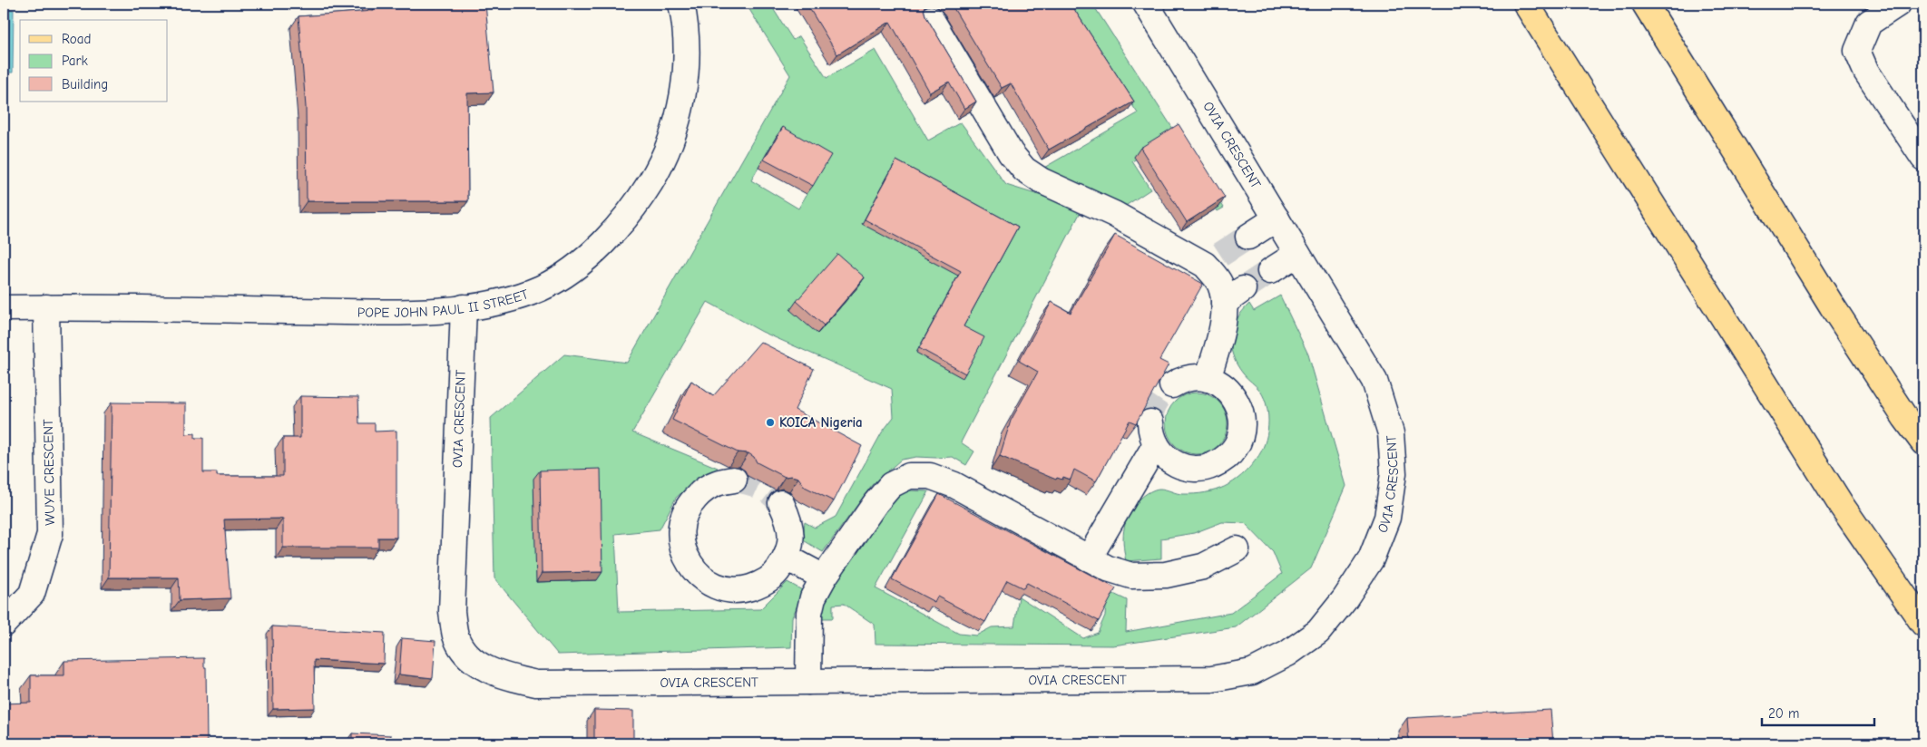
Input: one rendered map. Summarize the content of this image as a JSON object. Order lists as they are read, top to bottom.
{
  "streets": {
    "street": ["OVIA CRESCENT", "POPE JOHN PAUL II STREET", "WUYE CRESCENT"]
  },
  "crossings": [
    ["OVIA CRESCENT", "POPE JOHN PAUL II STREET"],
    ["POPE JOHN PAUL II STREET", "WUYE CRESCENT"]
  ],
  "places": ["KOICA Nigeria"],
  "legend": ["Road", "Park", "Building"],
  "scale_bar": "20 m"
}
